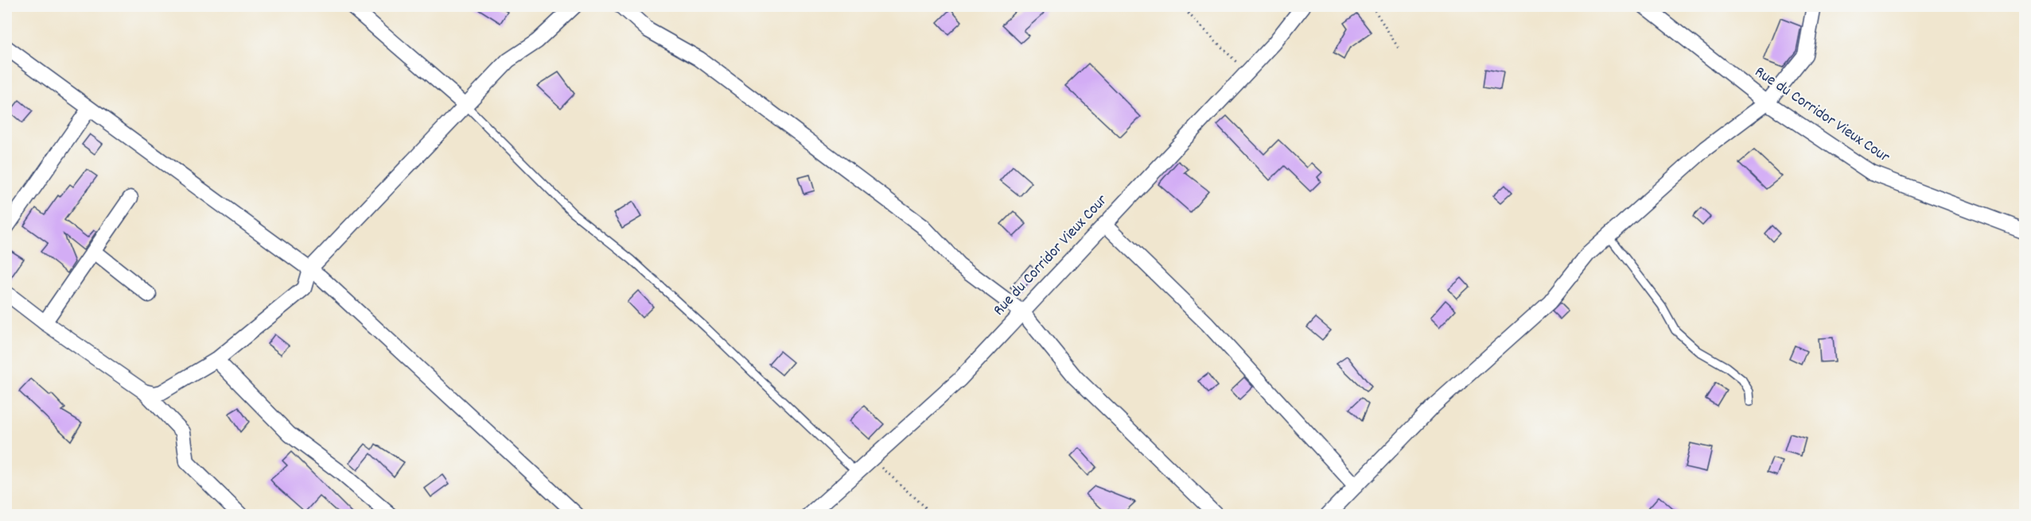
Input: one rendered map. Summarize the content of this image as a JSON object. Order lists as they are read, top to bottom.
{
  "streets": {
    "street": ["Rue du Corridor Vieux Cour"]
  }
}
